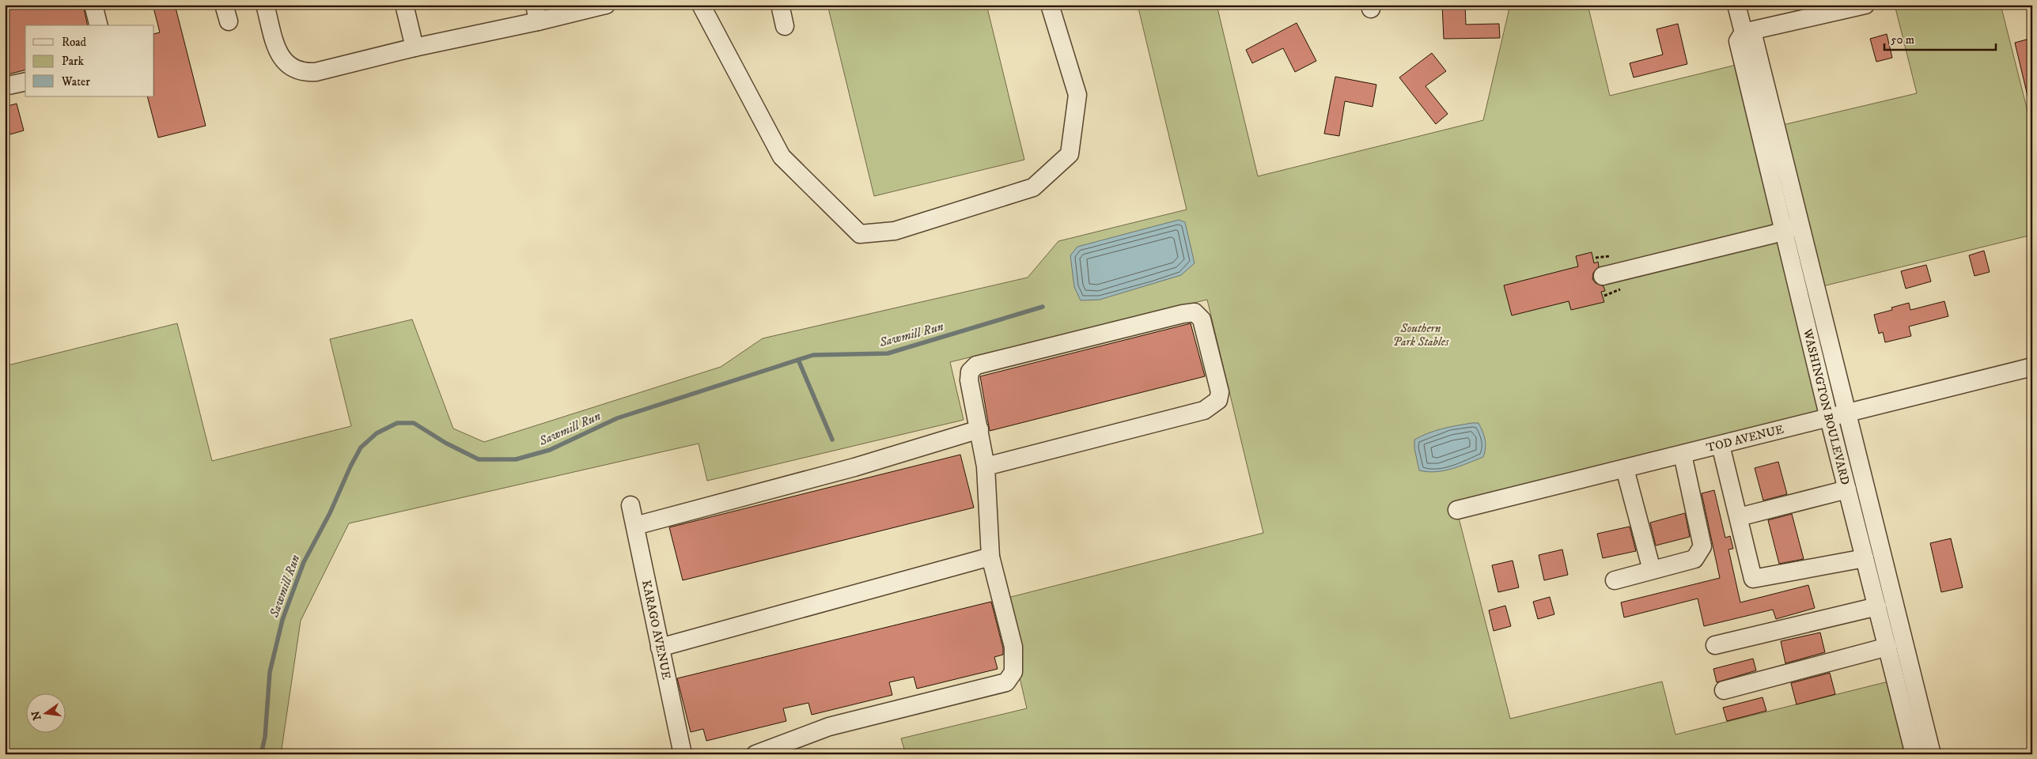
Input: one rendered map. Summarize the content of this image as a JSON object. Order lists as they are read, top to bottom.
{
  "streets": {
    "street": ["WASHINGTON BOULEVARD", "TOD AVENUE", "KARAGO AVENUE"]
  },
  "crossings": [
    ["WASHINGTON BOULEVARD", "TOD AVENUE"]
  ],
  "water": ["Sawmill Run"],
  "parks": ["Southern Park Stables"],
  "legend": ["Road", "Park", "Water"],
  "scale_bar": "50 m",
  "north": "left"
}
